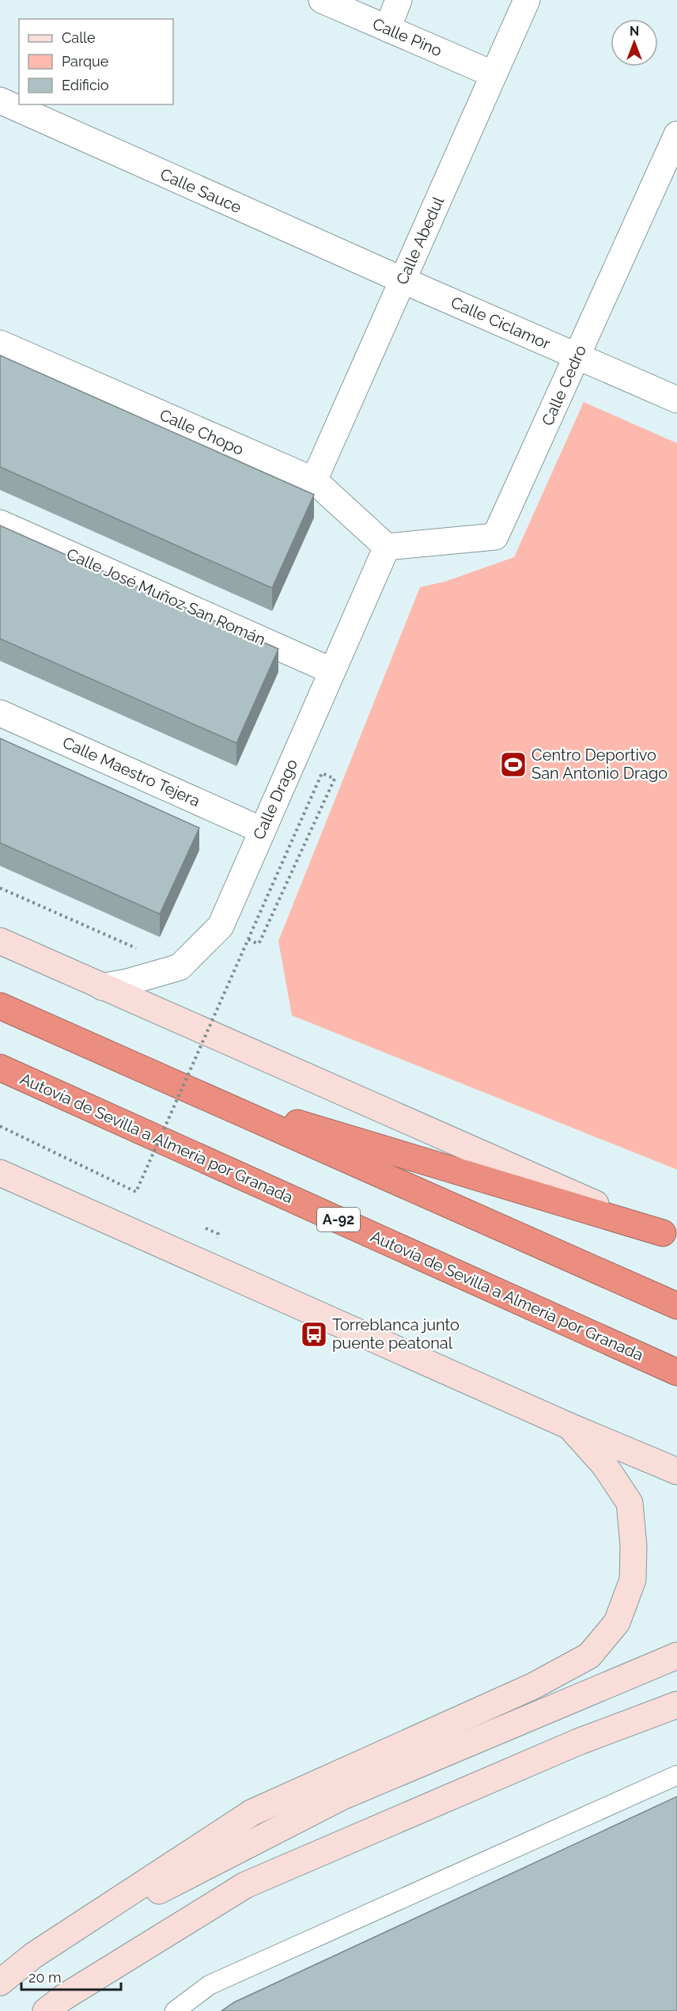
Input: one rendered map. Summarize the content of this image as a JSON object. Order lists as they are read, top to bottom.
{
  "streets": {
    "highway": ["Autovía de Sevilla a Almería por Granada", "A-92"],
    "street": [
      "Calle Pino",
      "Calle Sauce",
      "Calle Abedul",
      "Calle Ciclamor",
      "Calle Cedro",
      "Calle Chopo",
      "Calle José Muñoz San Román",
      "Calle Maestro Tejera",
      "Calle Drago"
    ]
  },
  "crossings": [
    ["Calle Pino", "Calle Abedul"],
    ["Calle Sauce", "Calle Abedul"],
    ["Calle Sauce", "Calle Ciclamor"],
    ["Calle Abedul", "Calle Ciclamor"],
    ["Calle Abedul", "Calle Chopo"],
    ["Calle Ciclamor", "Calle Cedro"],
    ["Calle Cedro", "Calle Chopo"],
    ["Calle Cedro", "Calle Drago"],
    ["Calle Chopo", "Calle Drago"],
    ["Calle José Muñoz San Román", "Calle Drago"],
    ["Calle Maestro Tejera", "Calle Drago"]
  ],
  "places": {
    "sports": ["Centro Deportivo San Antonio Drago"],
    "bus stop": ["Torreblanca junto puente peatonal"]
  },
  "legend": ["Calle", "Parque", "Edificio"],
  "scale_bar": "20 m",
  "north": "top"
}
